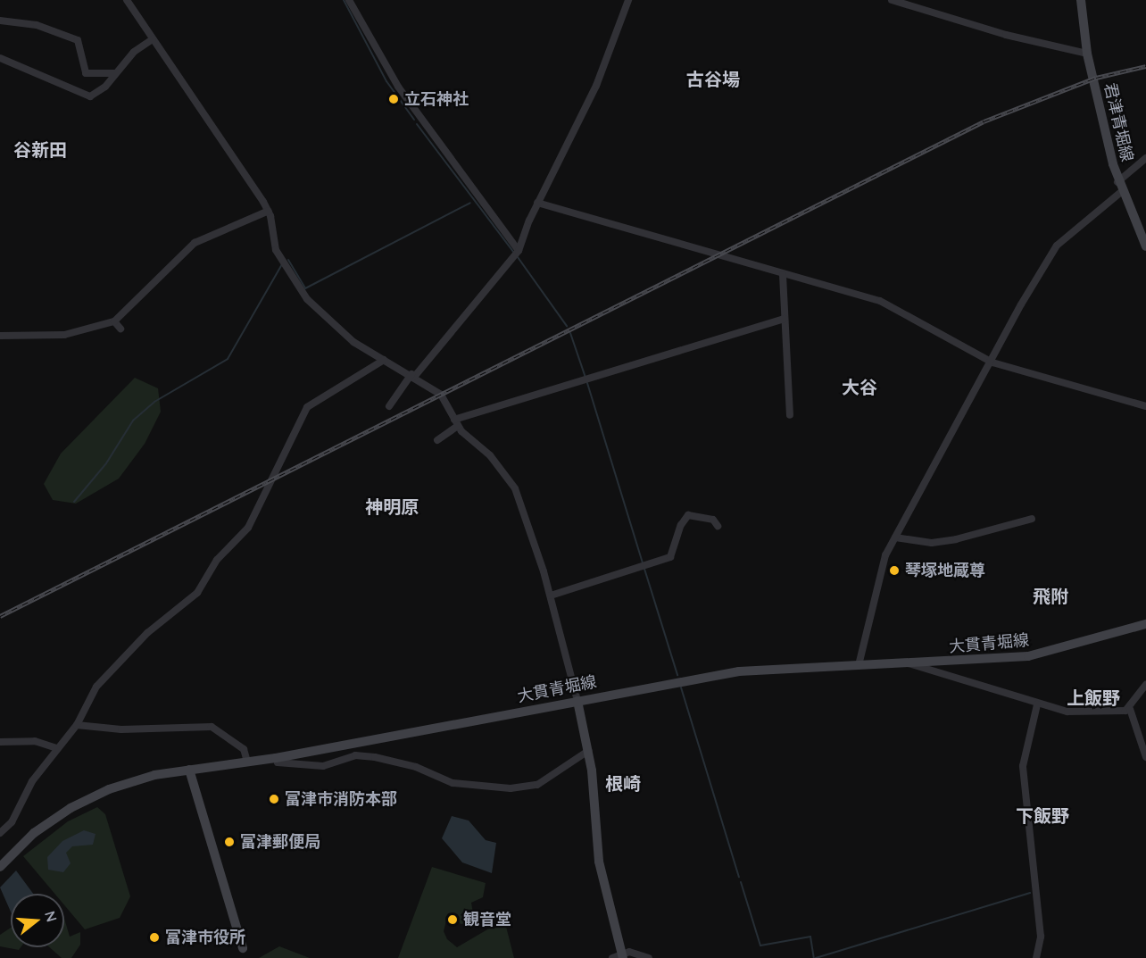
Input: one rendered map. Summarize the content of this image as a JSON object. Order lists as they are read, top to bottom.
{
  "streets": {
    "main road": ["君津青堀線", "大貫青堀線"]
  },
  "districts": [
    "古谷場",
    "谷新田",
    "大谷",
    "神明原",
    "飛附",
    "上飯野",
    "根崎",
    "下飯野"
  ],
  "places": [
    "立石神社",
    "琴塚地蔵尊",
    "富津市消防本部",
    "富津郵便局",
    "観音堂",
    "富津市役所"
  ],
  "north": "right"
}
